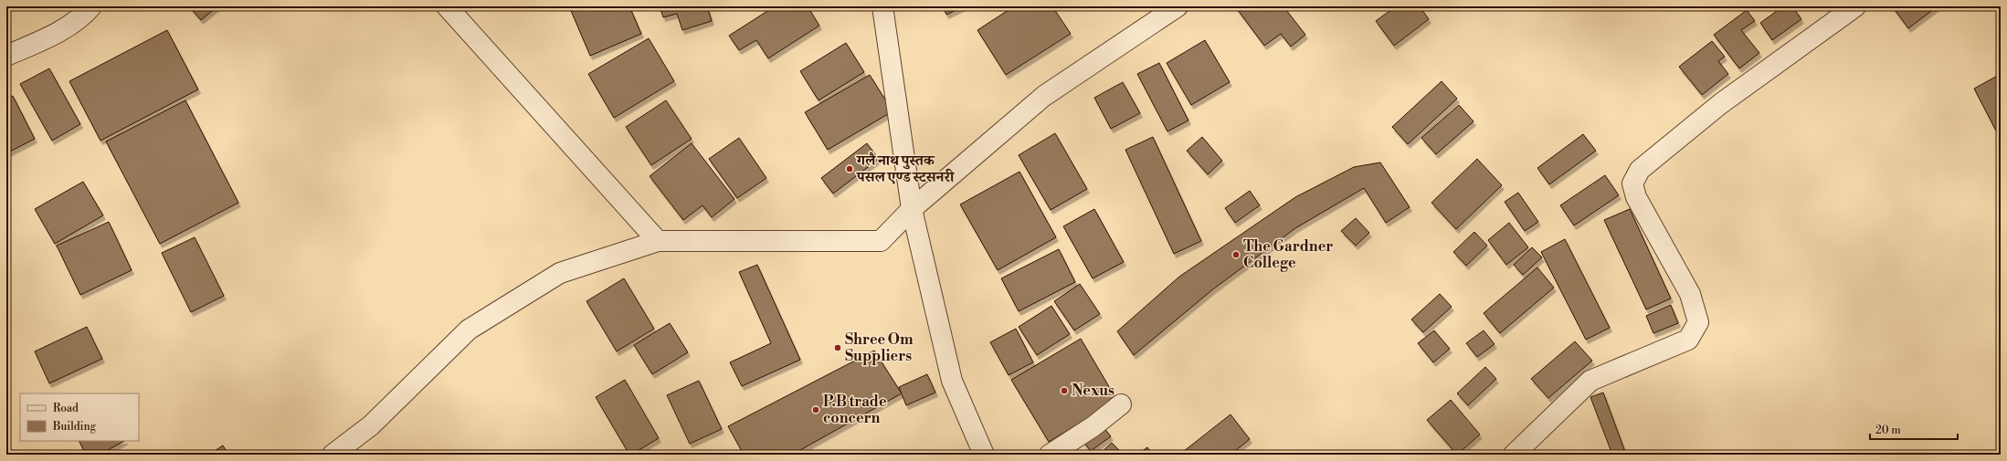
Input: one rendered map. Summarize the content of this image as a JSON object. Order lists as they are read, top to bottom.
{
  "places": [
    "गलै नाथ पुस्तक पसल एण्ड स्टसनरी",
    "The Gardner College",
    "Shree Om Suppliers",
    "Nexus",
    "P.B trade concern"
  ],
  "legend": ["Road", "Building"],
  "scale_bar": "20 m"
}
